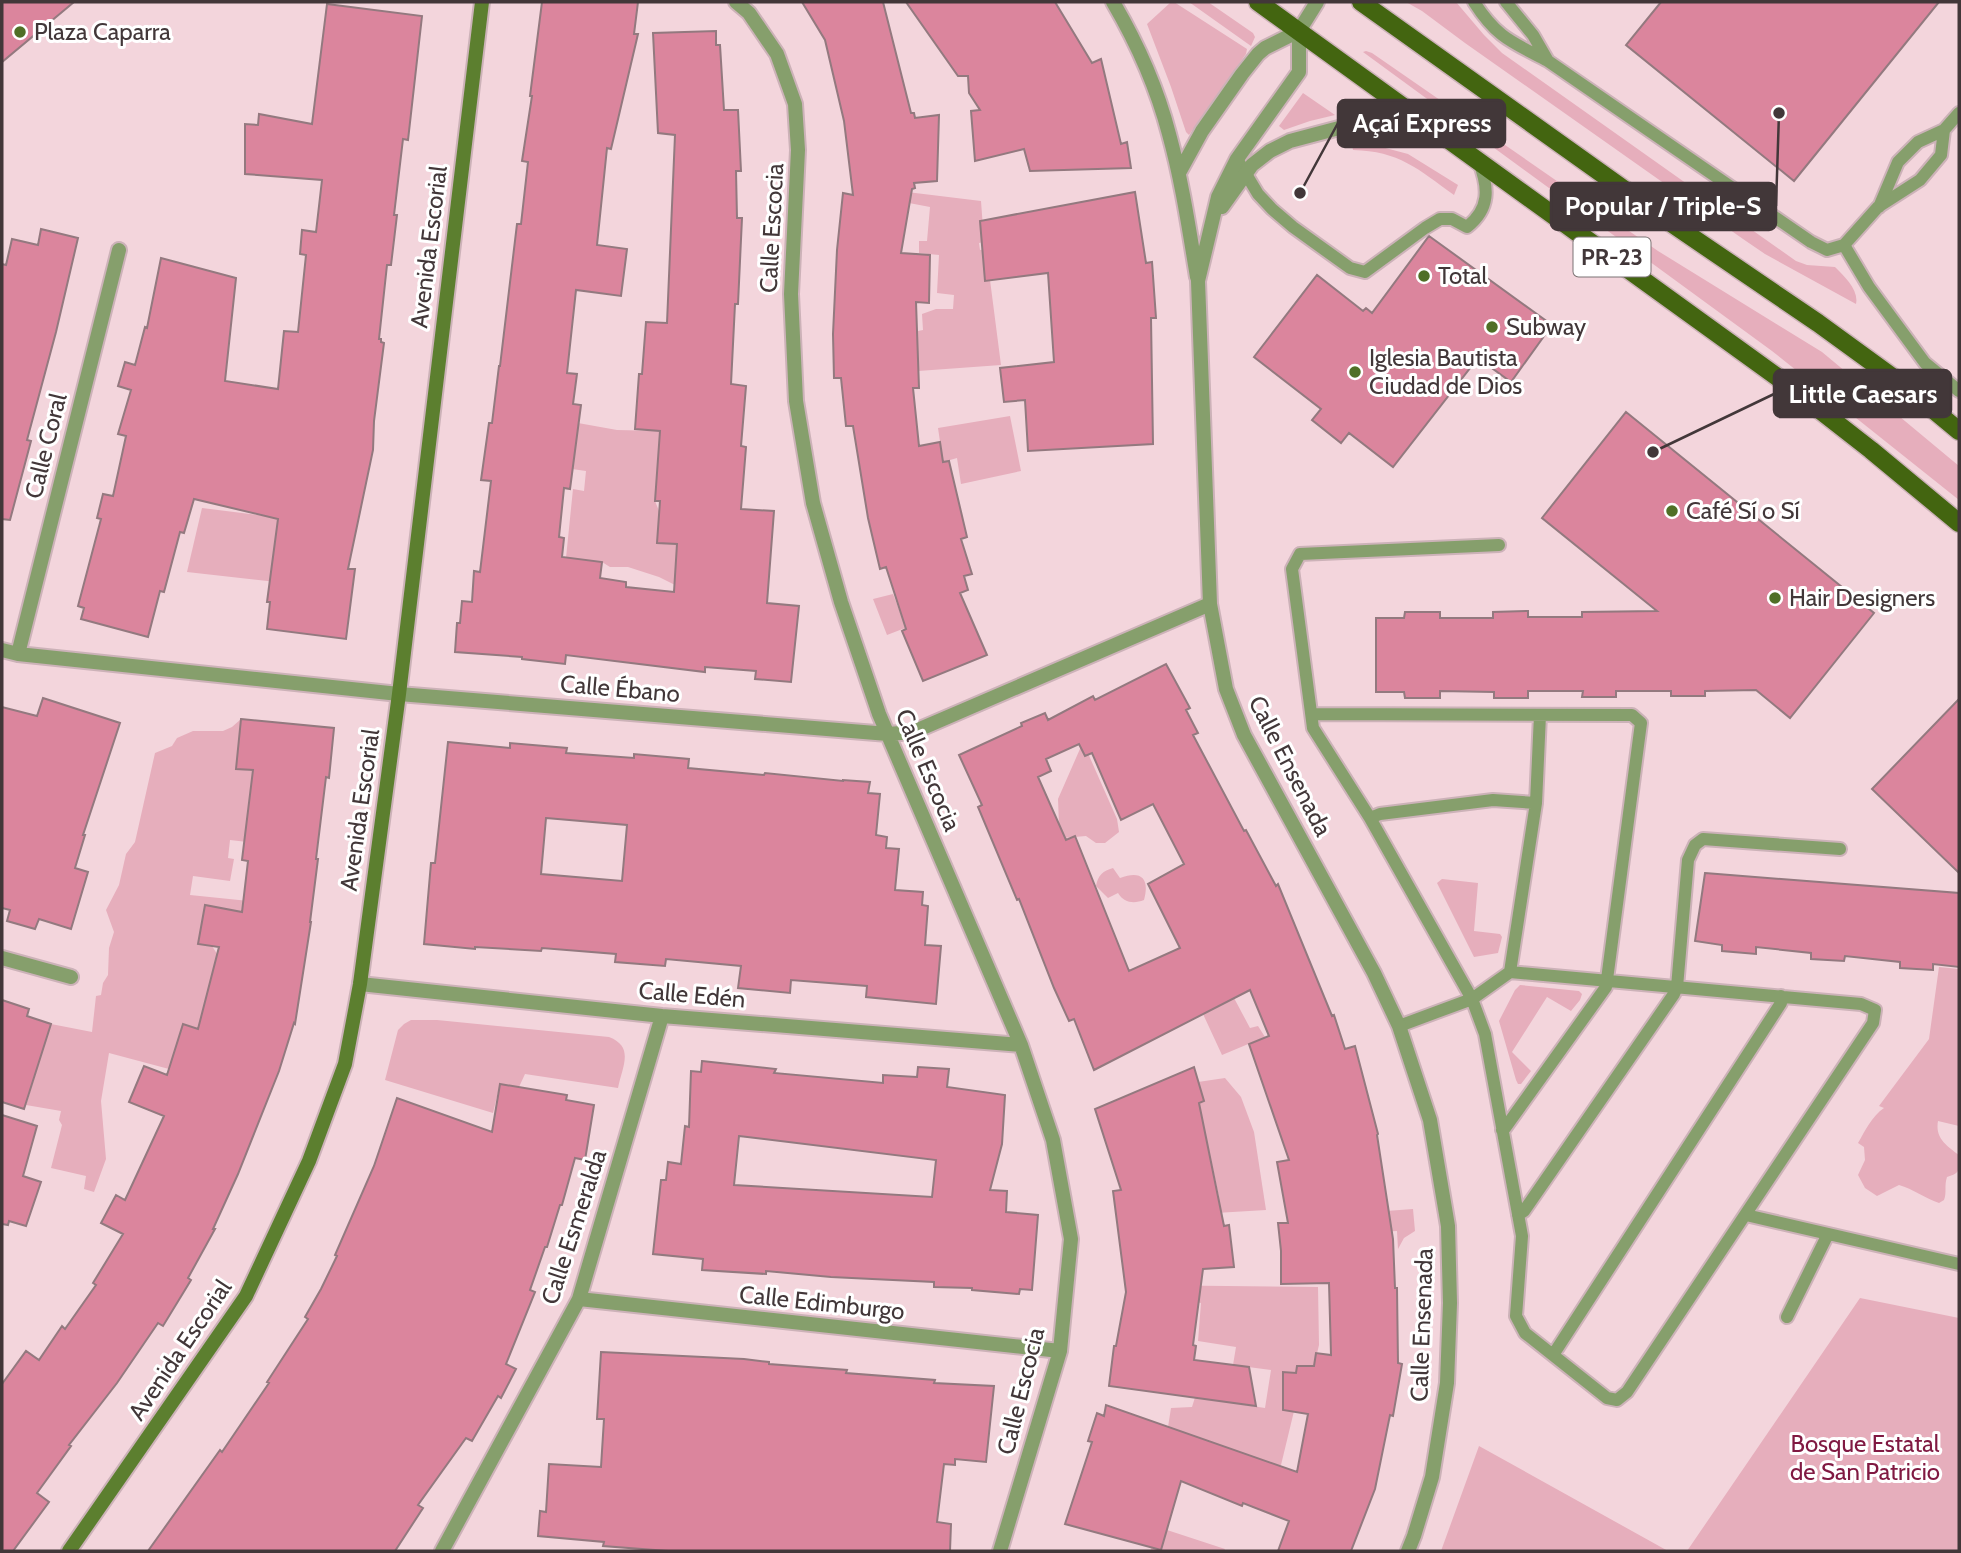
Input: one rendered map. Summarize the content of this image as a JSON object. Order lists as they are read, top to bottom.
{
  "streets": {
    "main road": ["PR-23"],
    "street": [
      "Calle Escocia",
      "Avenida Escorial",
      "Calle Coral",
      "Calle Ébano",
      "Calle Ensenada",
      "Calle Edén",
      "Calle Esmeralda",
      "Calle Edimburgo"
    ]
  },
  "crossings": [
    ["Calle Escocia", "Calle Ébano"],
    ["Calle Escocia", "Calle Edén"],
    ["Calle Escocia", "Calle Edimburgo"],
    ["Avenida Escorial", "Calle Ébano"],
    ["Avenida Escorial", "Calle Edén"],
    ["PR-23", "Calle Ensenada"],
    ["Calle Coral", "Calle Ébano"],
    ["Calle Ébano", "Calle Ensenada"],
    ["Calle Edén", "Calle Esmeralda"],
    ["Calle Esmeralda", "Calle Edimburgo"]
  ],
  "parks": ["Bosque Estatal de San Patricio"],
  "places": [
    "Plaza Caparra",
    "Popular / Triple-S",
    "Açaí Express",
    "Total",
    "Subway",
    "Iglesia Bautista Ciudad de Dios",
    "Little Caesars",
    "Café Sí o Sí",
    "Hair Designers"
  ]
}
